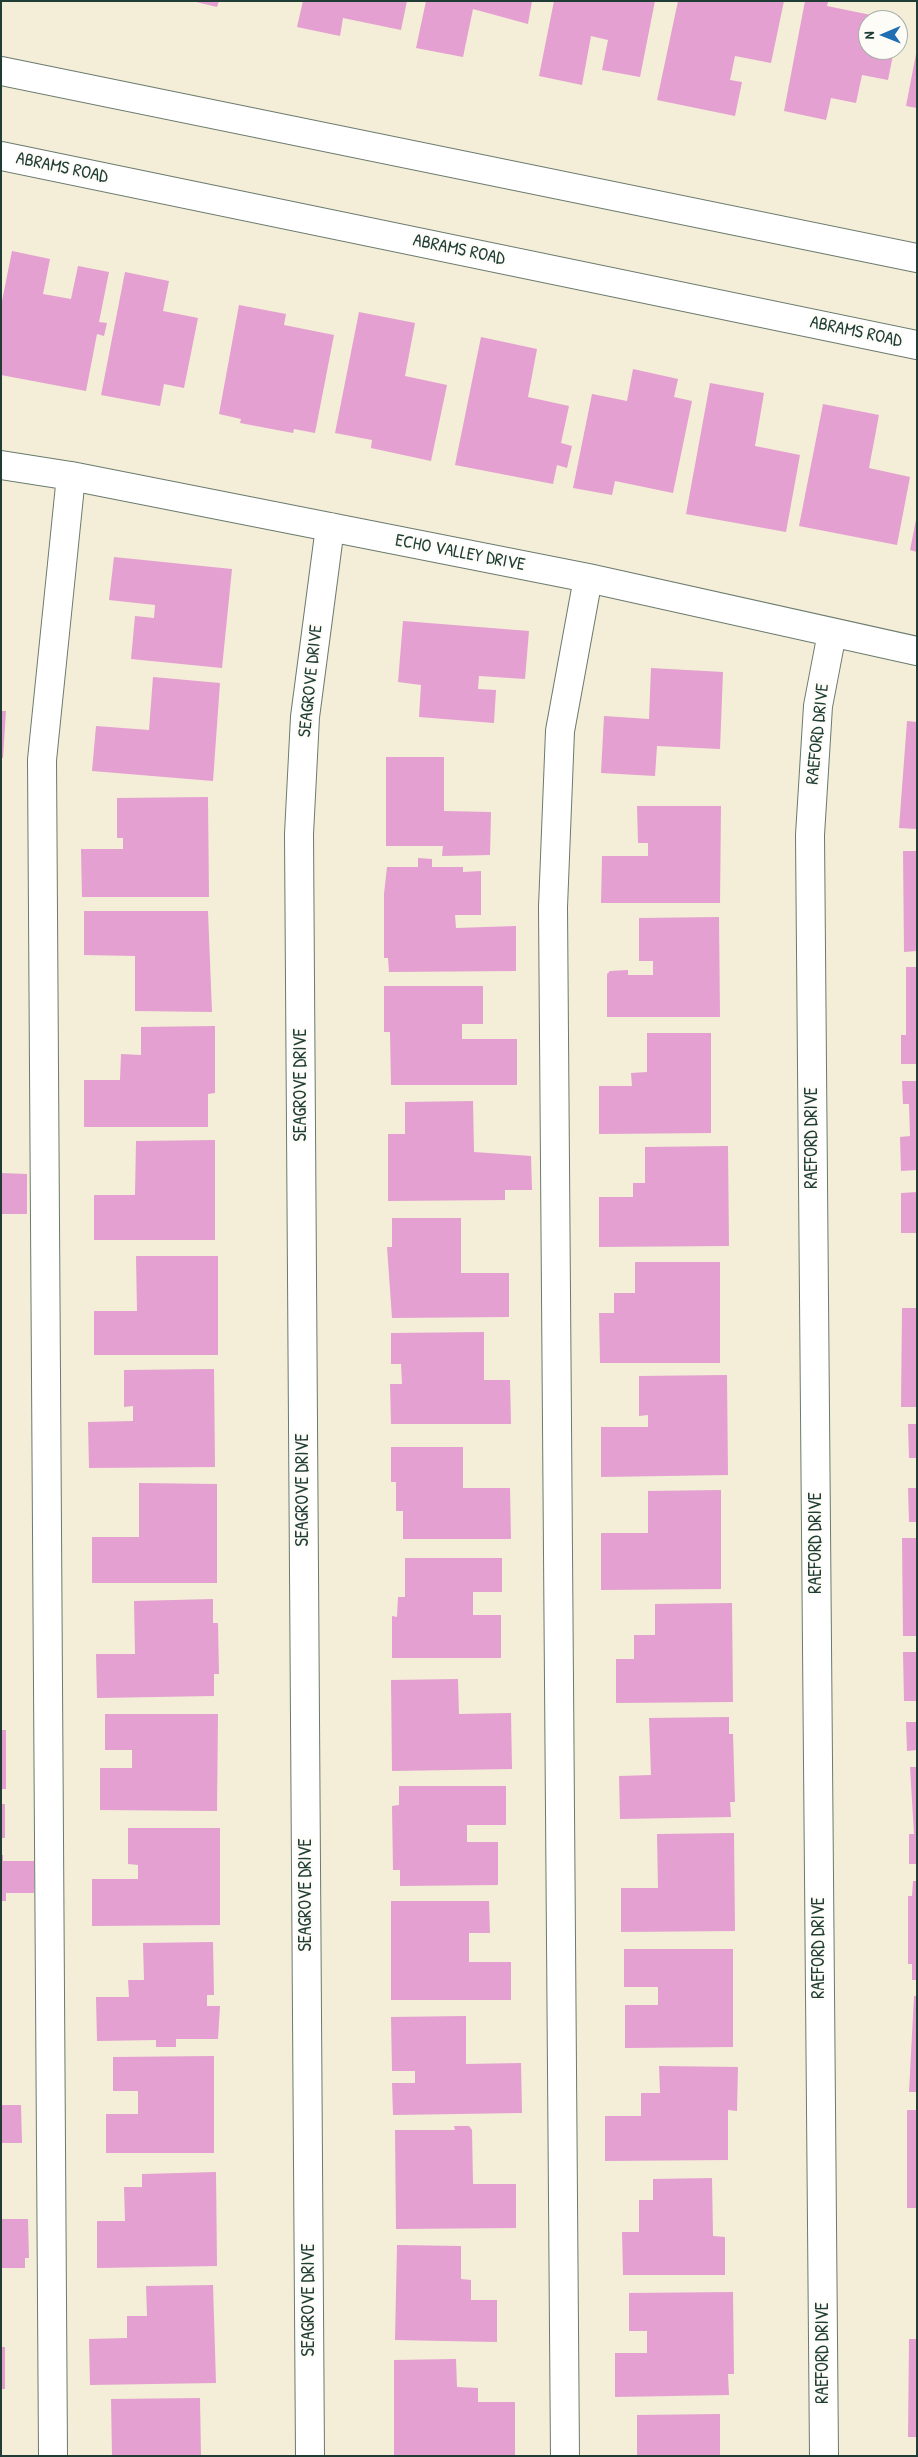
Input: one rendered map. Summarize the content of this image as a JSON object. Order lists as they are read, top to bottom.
{
  "streets": {
    "street": [
      "ABRAMS ROAD",
      "ECHO VALLEY DRIVE",
      "SEAGROVE DRIVE",
      "RAEFORD DRIVE"
    ]
  },
  "crossings": [
    ["ECHO VALLEY DRIVE", "SEAGROVE DRIVE"],
    ["ECHO VALLEY DRIVE", "RAEFORD DRIVE"]
  ],
  "north": "left"
}
